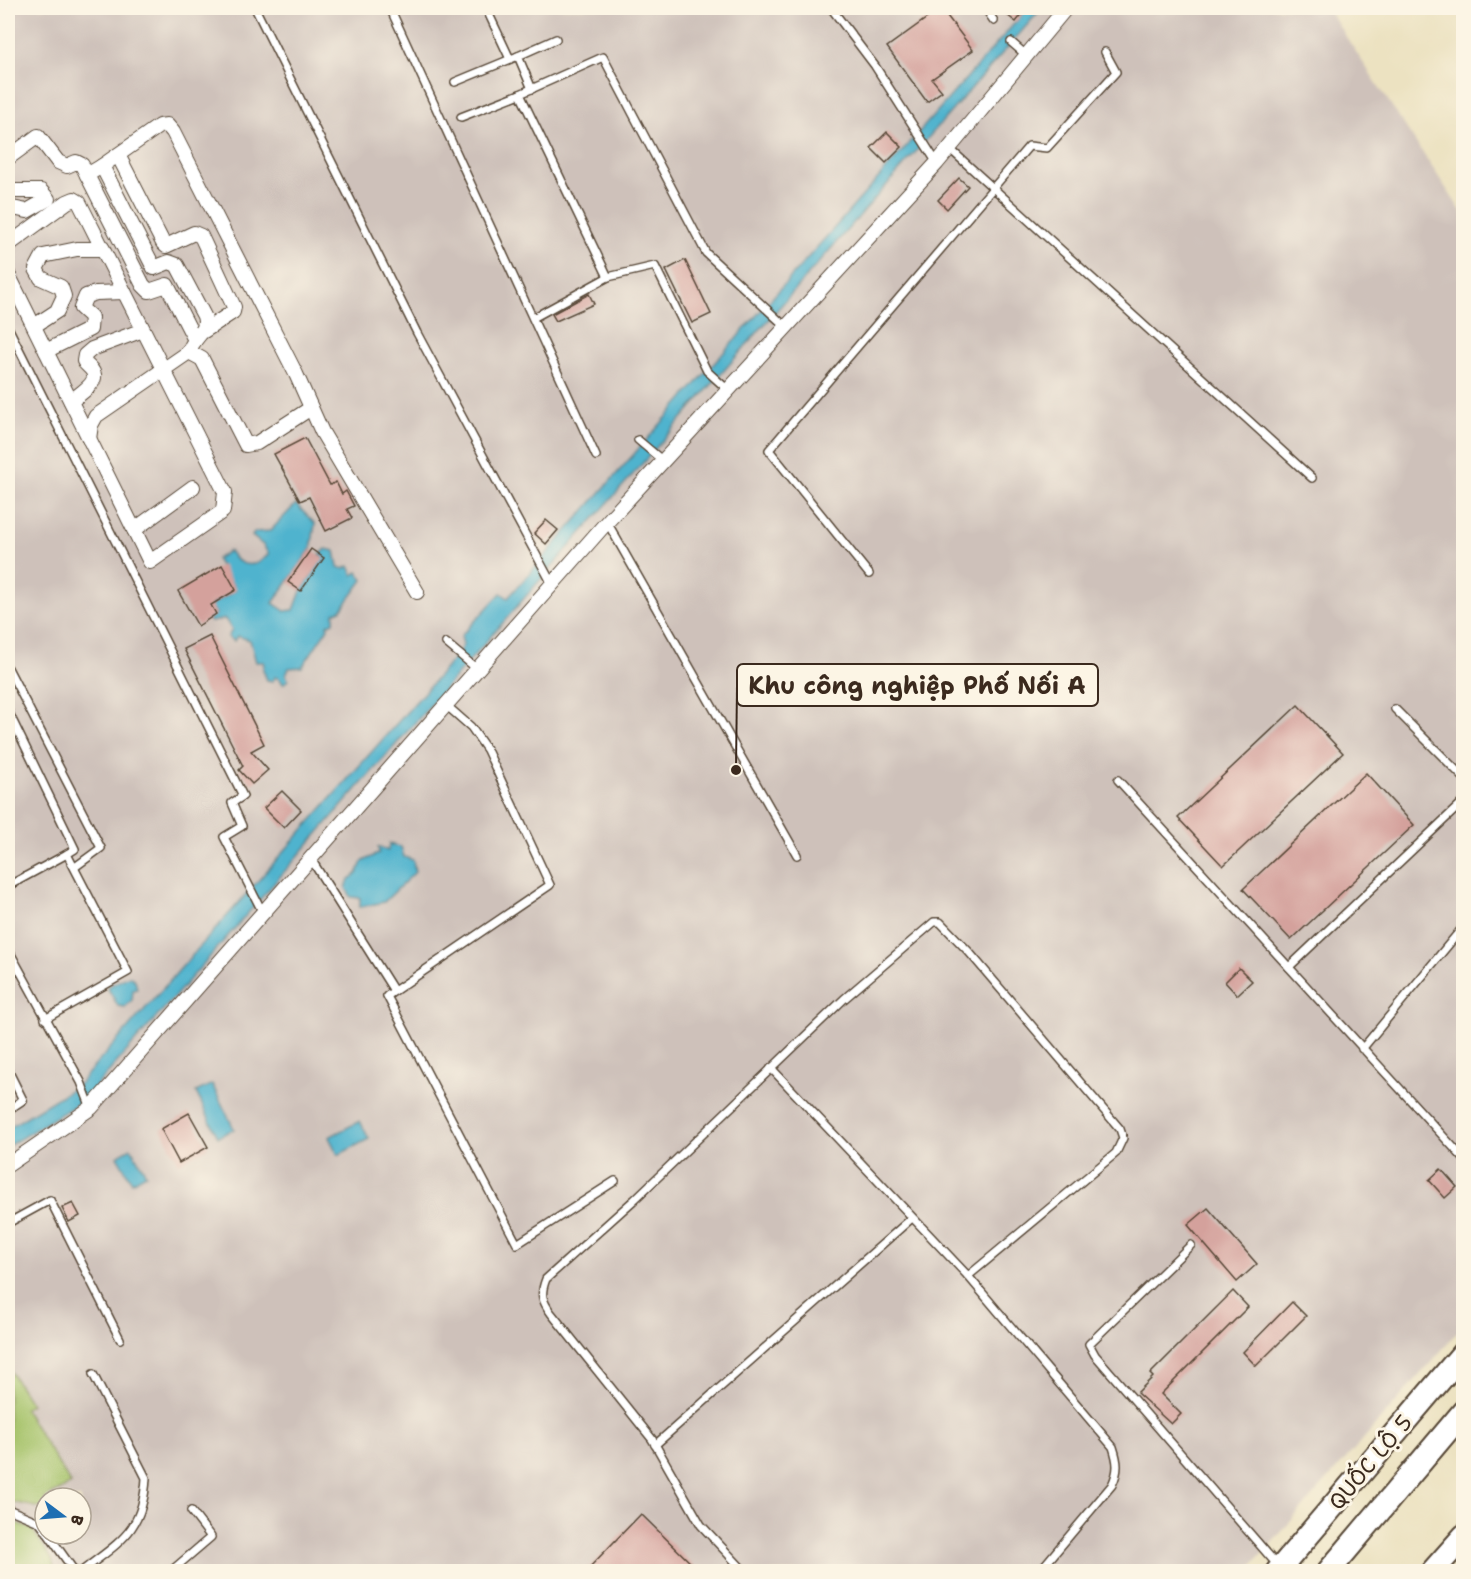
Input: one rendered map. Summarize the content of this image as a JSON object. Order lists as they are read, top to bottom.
{
  "streets": {
    "highway": ["QUỐC LỘ 5"]
  },
  "places": ["Khu công nghiệp Phố Nối A"],
  "north": "right"
}
